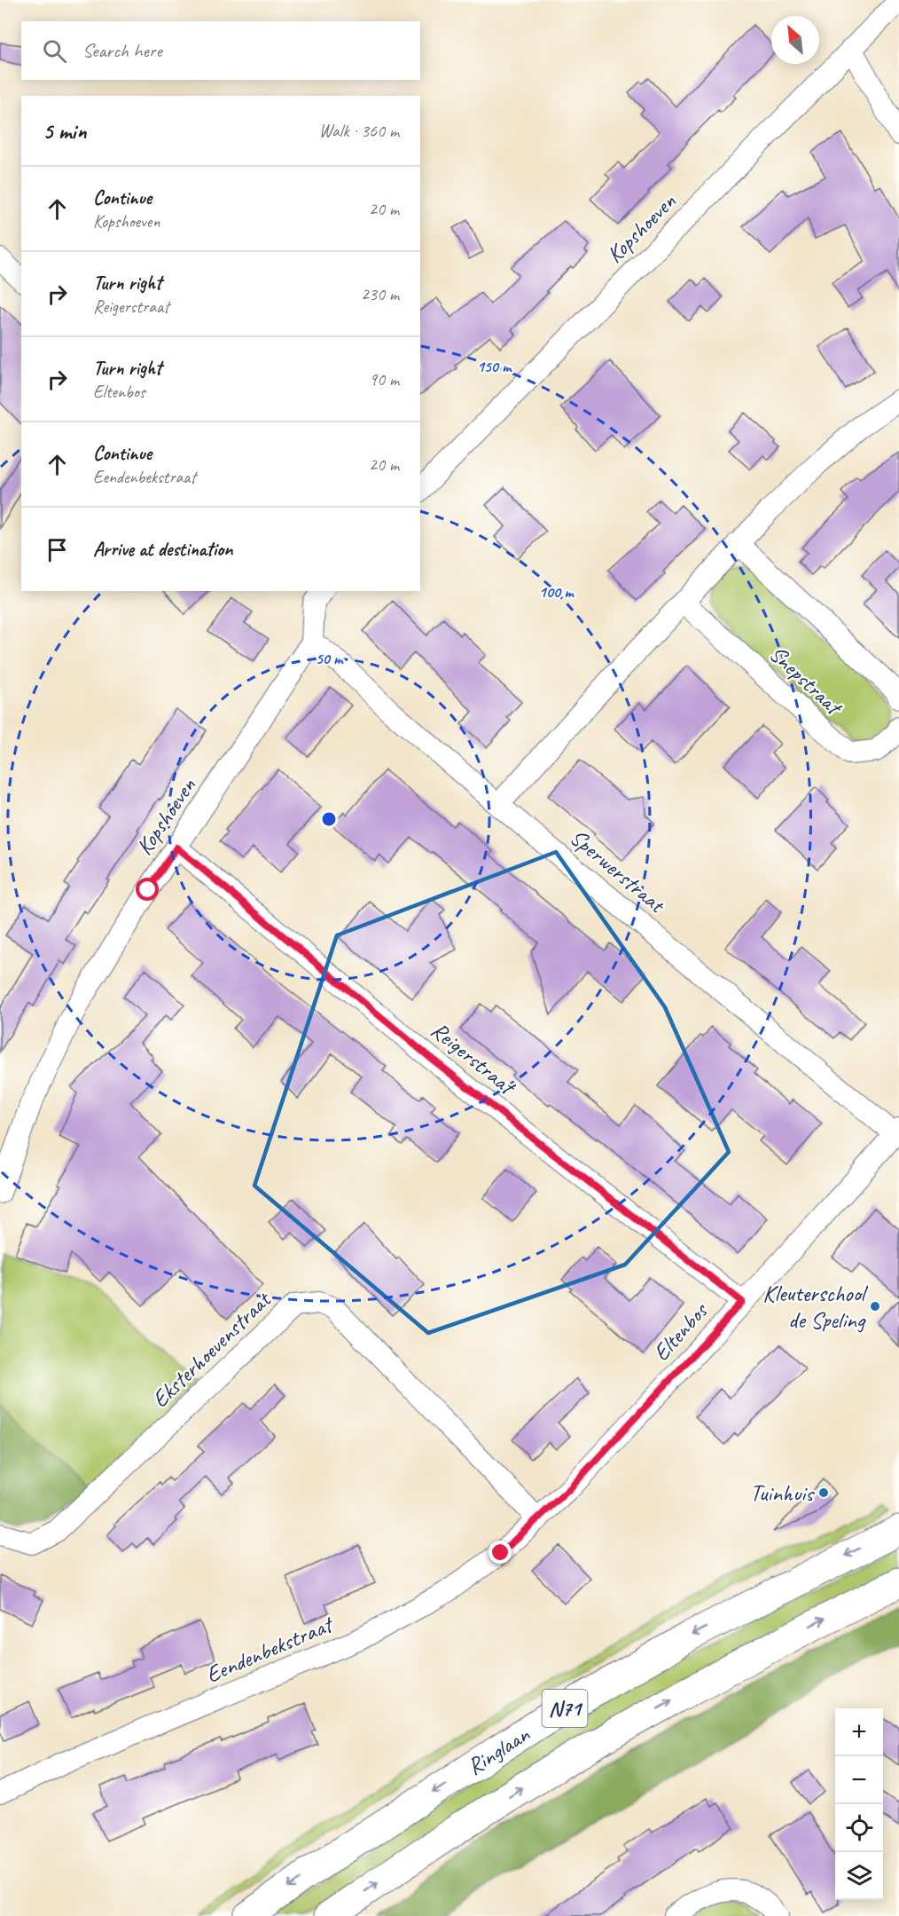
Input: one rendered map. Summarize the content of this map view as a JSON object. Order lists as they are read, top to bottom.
{
  "streets": {
    "highway": ["N71", "Ringlaan"],
    "street": [
      "Kopshoeven",
      "Snepstraat",
      "Sperwerstraat",
      "Reigerstraat",
      "Eltenbos",
      "Eksterhoevenstraat",
      "Eendenbekstraat"
    ]
  },
  "crossings": [
    ["Kopshoeven", "Sperwerstraat"],
    ["Kopshoeven", "Reigerstraat"],
    ["Sperwerstraat", "Eltenbos"],
    ["Reigerstraat", "Eltenbos"],
    ["Eltenbos", "Eksterhoevenstraat"],
    ["Eltenbos", "Eendenbekstraat"],
    ["Eksterhoevenstraat", "Eendenbekstraat"]
  ],
  "places": ["Kleuterschool de Speling", "Tuinhuis"],
  "north": "top left",
  "page": {
    "search": "Search here",
    "heading": ["5 min", "Walk · 360 m"],
    "list": [
      ["Continue", "Kopshoeven", "20 m"],
      ["Turn right", "Reigerstraat", "230 m"],
      ["Turn right", "Eltenbos", "90 m"],
      ["Continue", "Eendenbekstraat", "20 m"],
      "Arrive at destination"
    ],
    "map_buttons": ["+", "−"]
  },
  "rings": ["150 m", "100 m", "50 m"]
}
